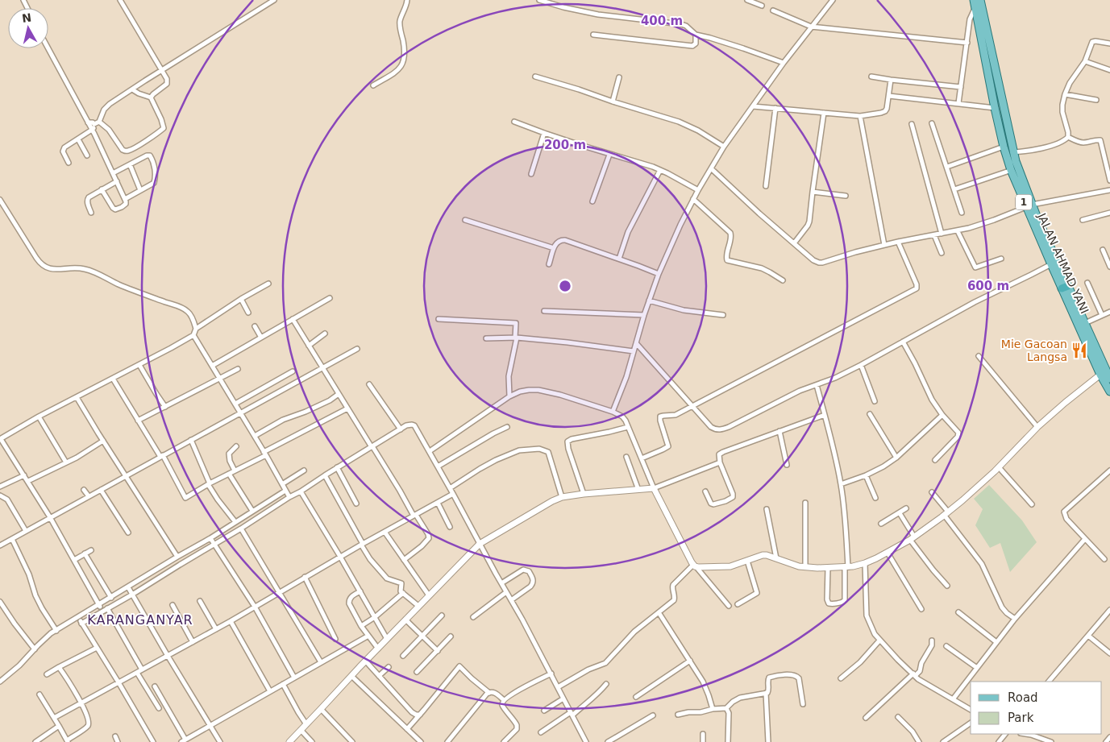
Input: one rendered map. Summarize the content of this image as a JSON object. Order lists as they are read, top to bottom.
{
  "streets": {
    "main road": ["1", "JALAN AHMAD YANI"]
  },
  "crossings": [
    ["1", "JALAN AHMAD YANI"]
  ],
  "districts": ["KARANGANYAR"],
  "places": {
    "restaurant": ["Mie Gacoan Langsa"]
  },
  "legend": ["Road", "Park"],
  "north": "top",
  "rings": ["400 m", "200 m", "600 m"]
}
